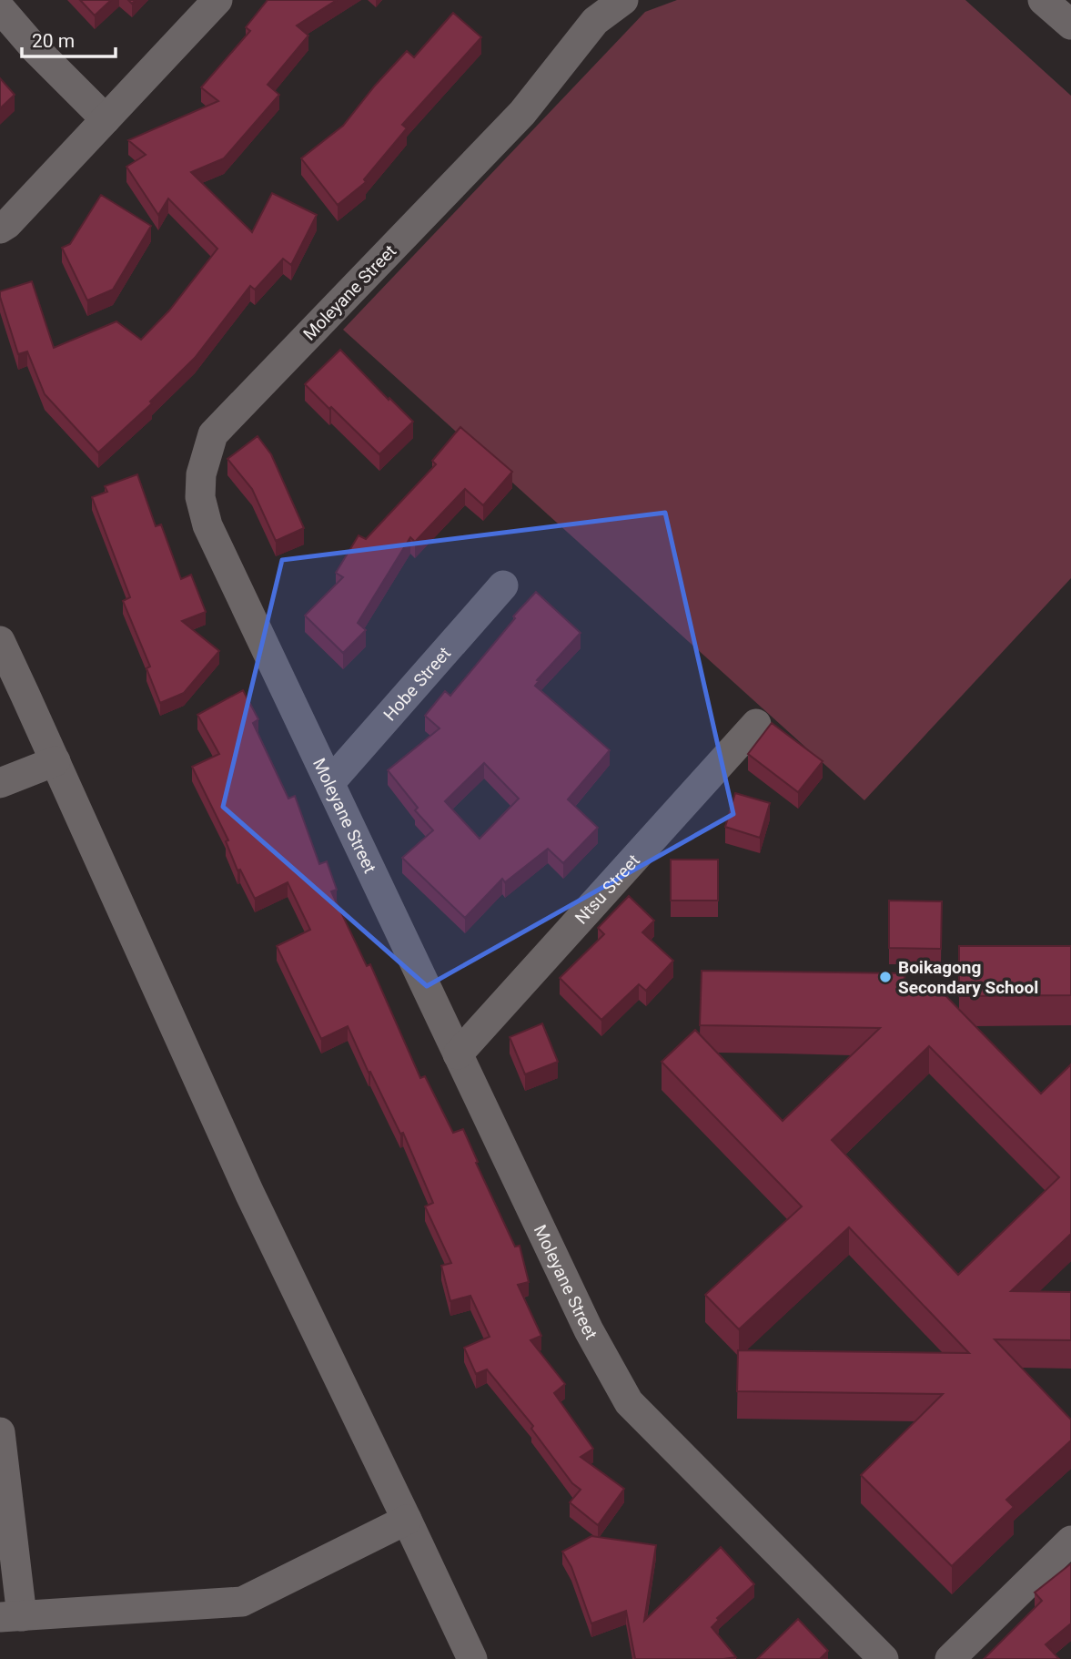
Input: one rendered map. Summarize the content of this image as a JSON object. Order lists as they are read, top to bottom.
{
  "streets": {
    "street": ["Moleyane Street", "Hobe Street", "Ntsu Street"]
  },
  "crossings": [
    ["Moleyane Street", "Hobe Street"],
    ["Moleyane Street", "Ntsu Street"]
  ],
  "places": ["Boikagong Secondary School"],
  "scale_bar": "20 m"
}
